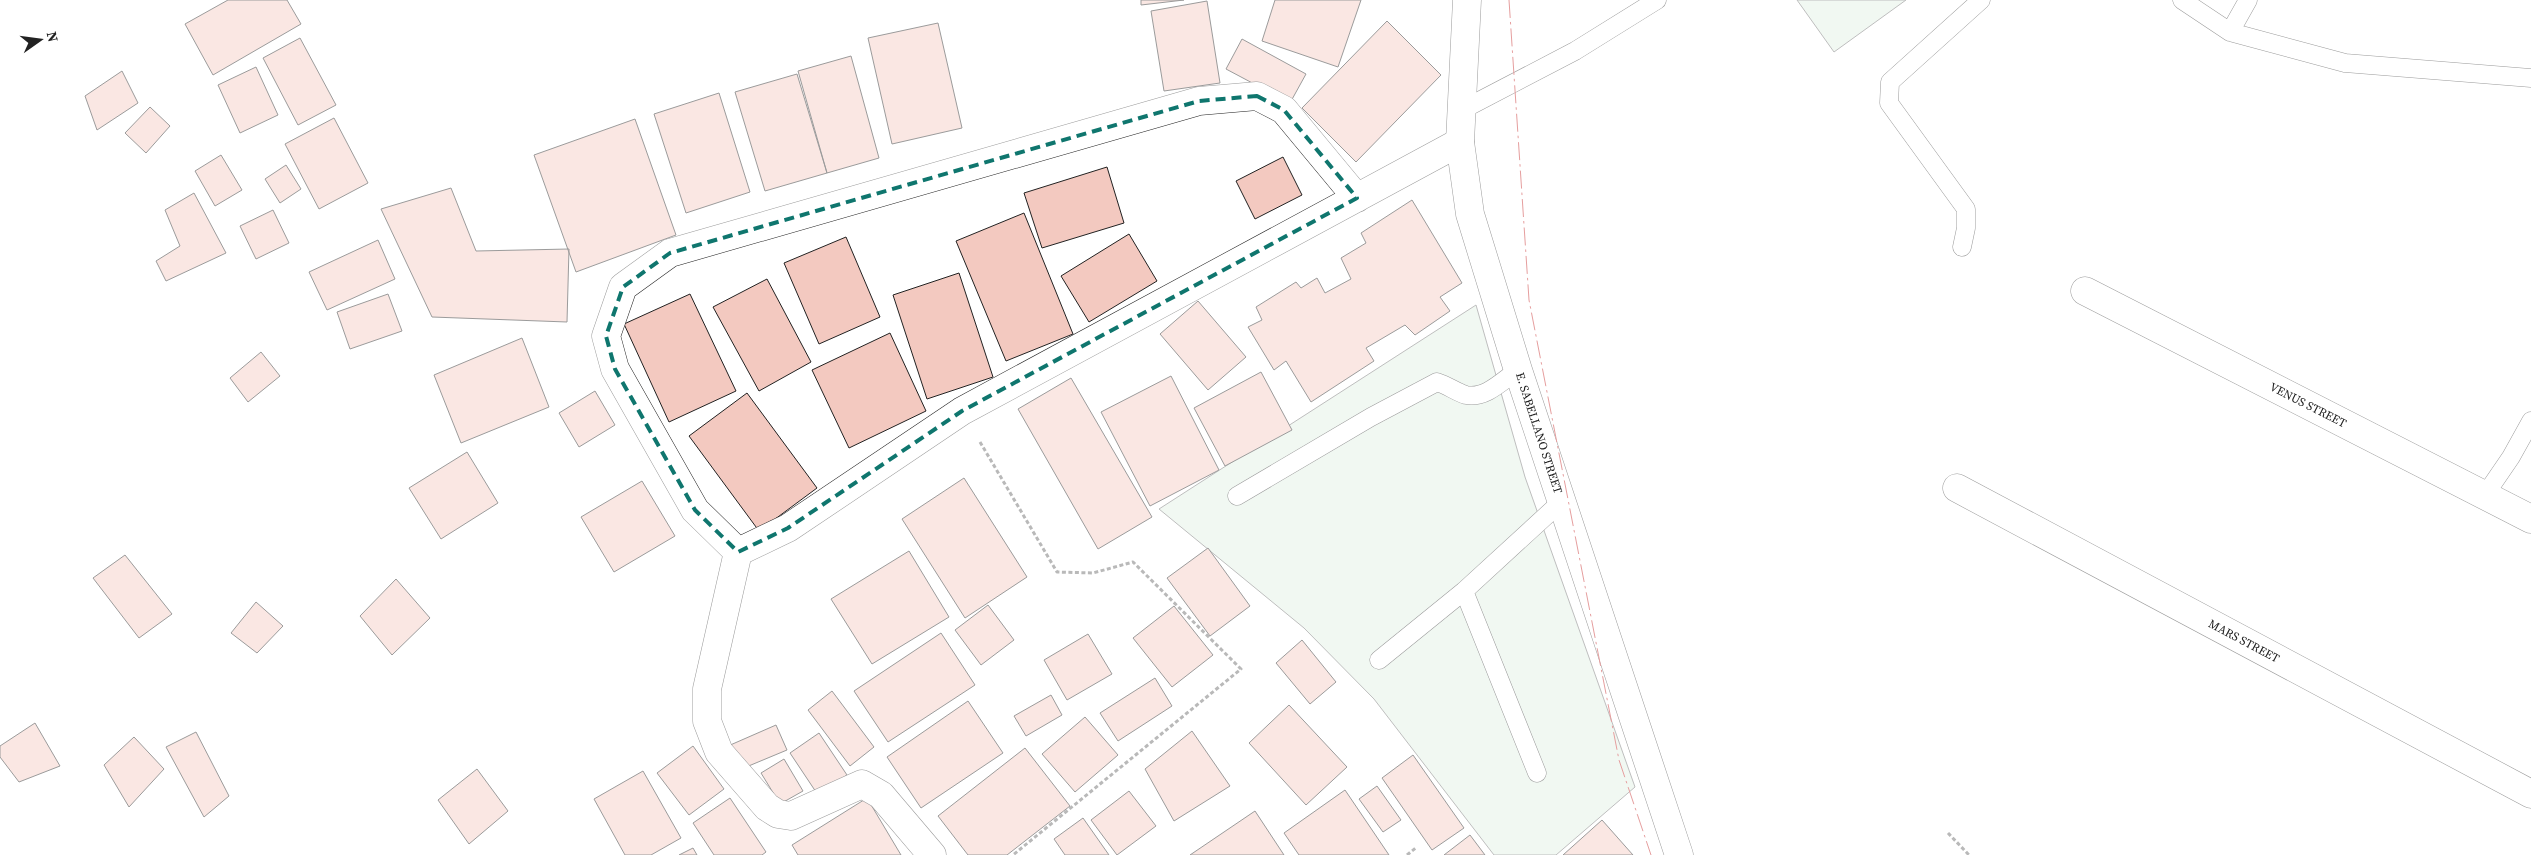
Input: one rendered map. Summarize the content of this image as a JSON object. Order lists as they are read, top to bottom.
{
  "streets": {
    "street": ["VENUS STREET", "E. SABELLANO STREET", "MARS STREET"]
  },
  "north": "right"
}
